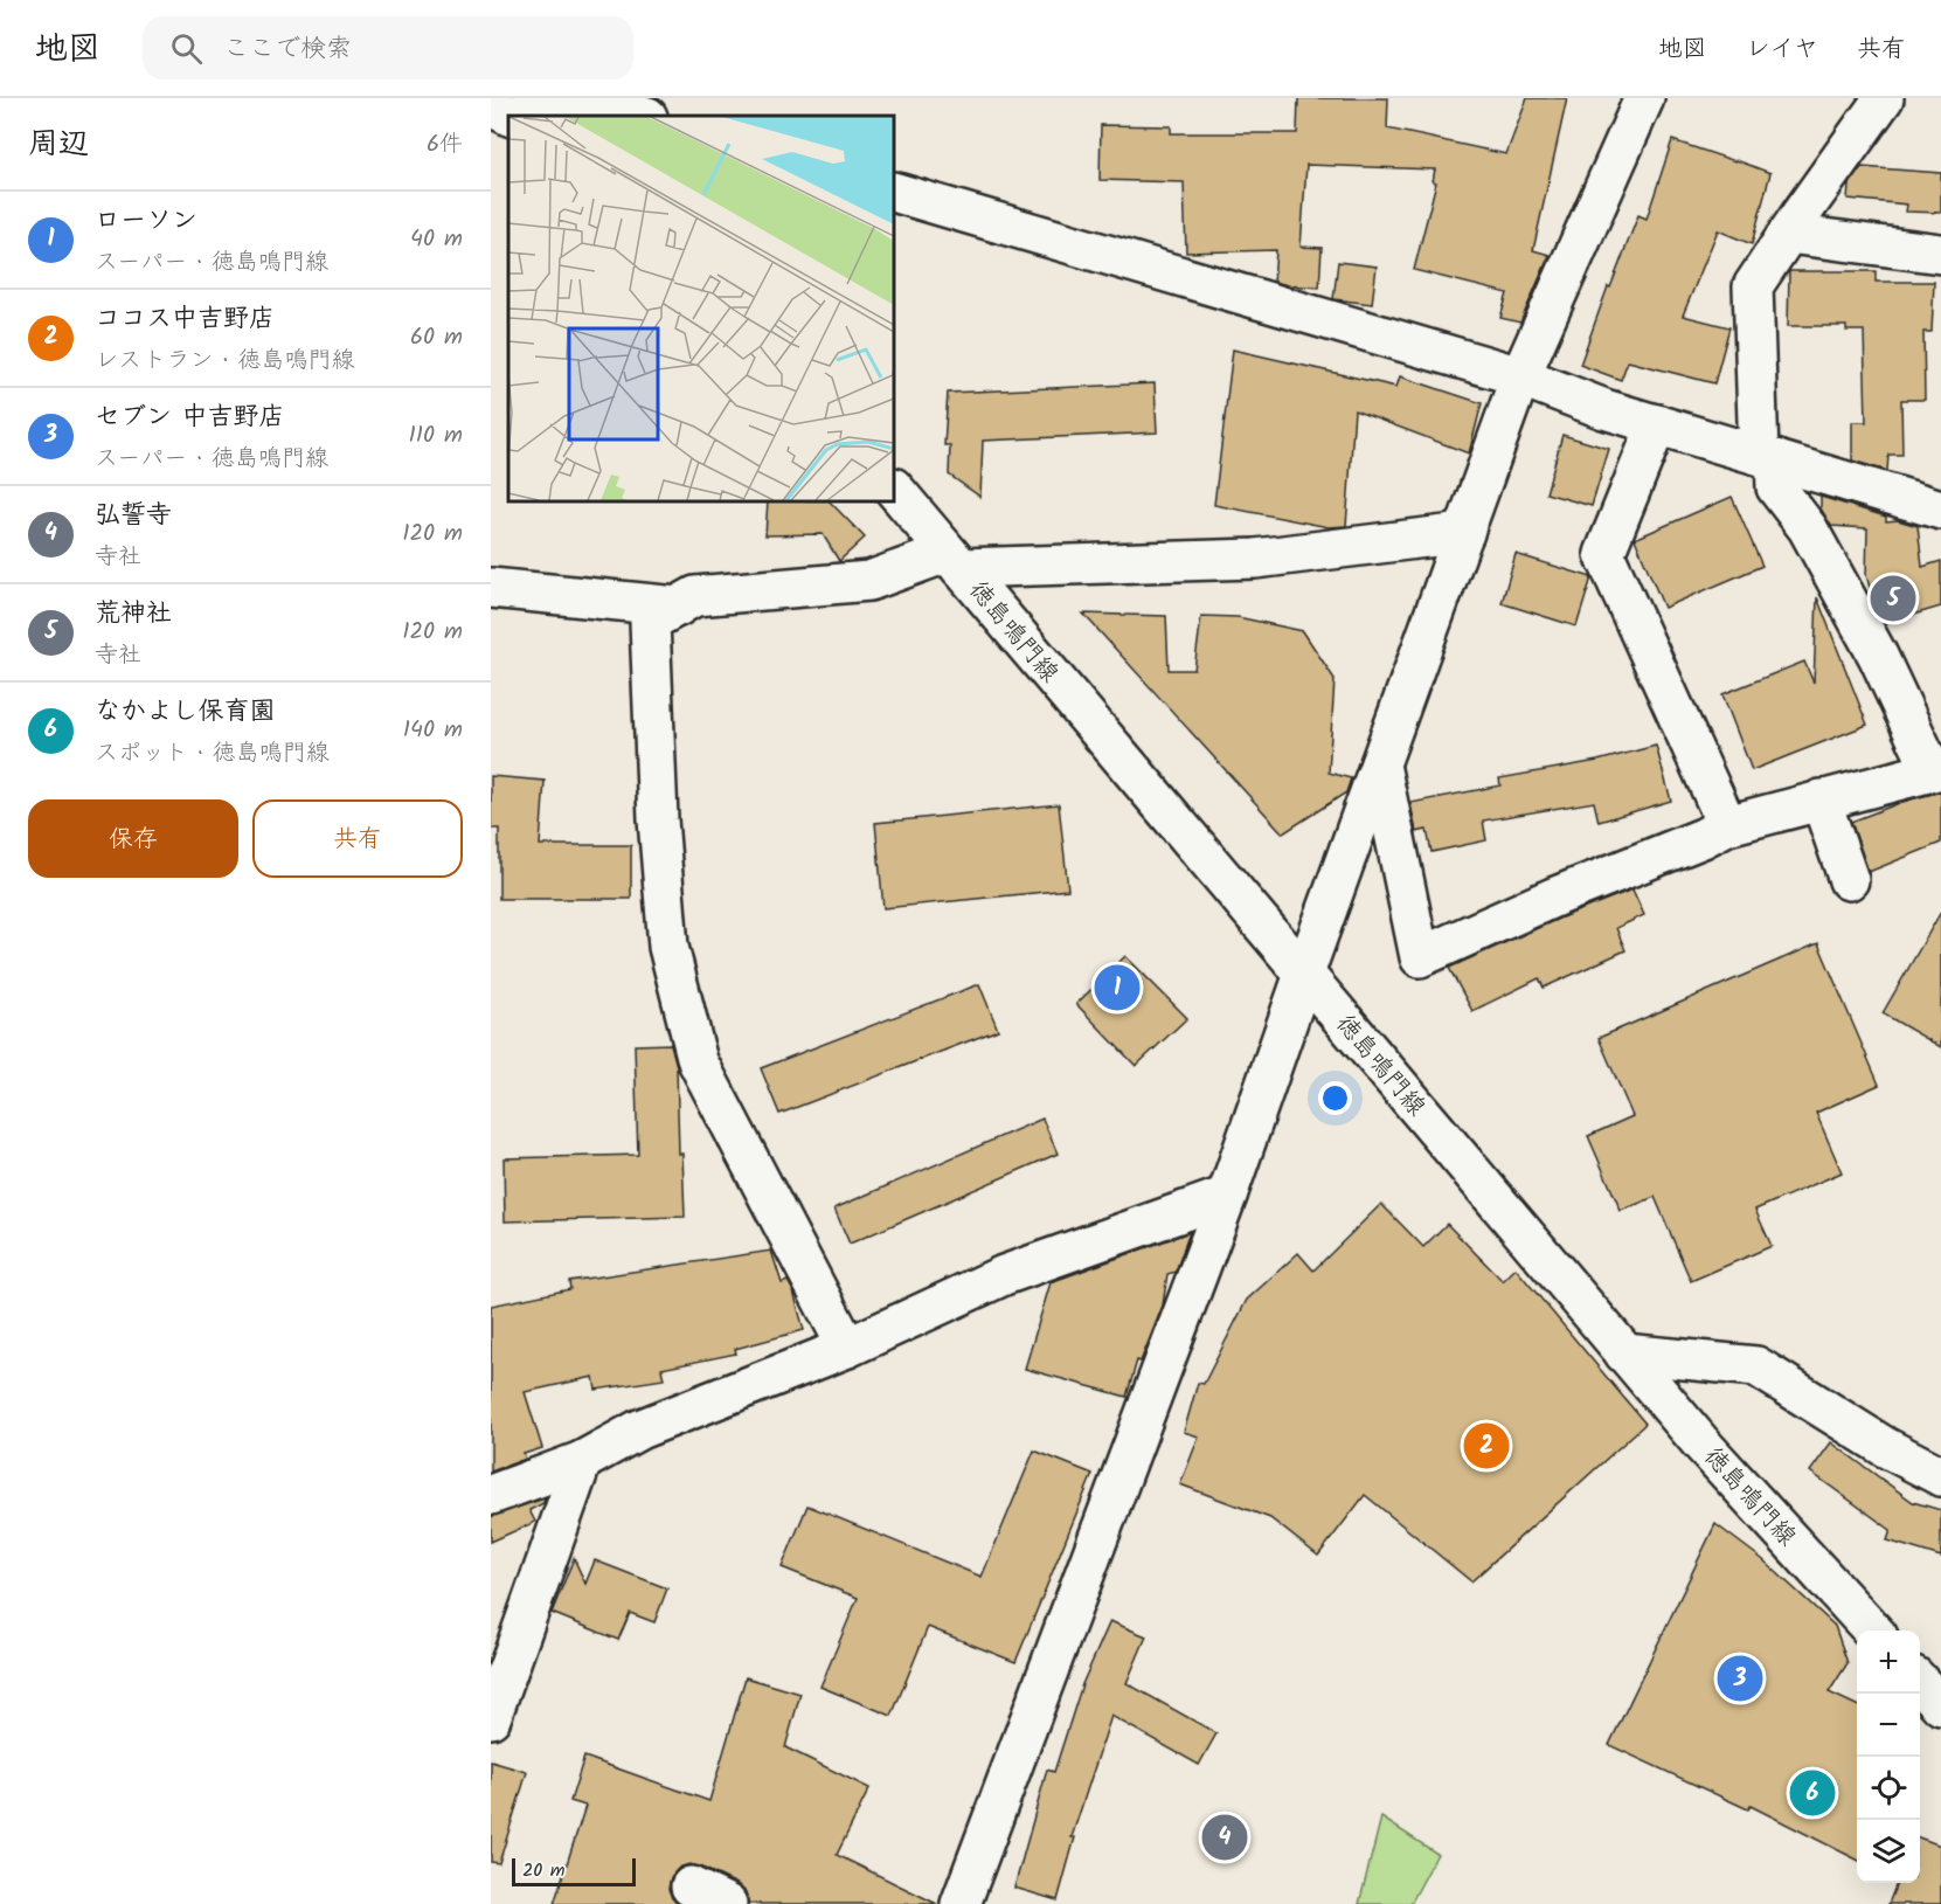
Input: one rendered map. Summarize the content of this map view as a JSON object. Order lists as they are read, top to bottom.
{
  "streets": {
    "street": ["徳島鳴門線"]
  },
  "scale_bar": "20 m",
  "page": {
    "header": "地図",
    "search": "ここで検索",
    "nav": ["地図", "レイヤ", "共有"],
    "heading": ["周辺", "6件"],
    "list": [
      {
        "mark": "1",
        "name": "ローソン",
        "note": "スーパー · 徳島鳴門線",
        "value": "40 m"
      },
      {
        "mark": "2",
        "name": "ココス中吉野店",
        "note": "レストラン · 徳島鳴門線",
        "value": "60 m"
      },
      {
        "mark": "3",
        "name": "セブン 中吉野店",
        "note": "スーパー · 徳島鳴門線",
        "value": "110 m"
      },
      {
        "mark": "4",
        "name": "弘誓寺",
        "note": "寺社",
        "value": "120 m"
      },
      {
        "mark": "5",
        "name": "荒神社",
        "note": "寺社",
        "value": "120 m"
      },
      {
        "mark": "6",
        "name": "なかよし保育園",
        "note": "スポット · 徳島鳴門線",
        "value": "140 m"
      }
    ],
    "pins": [
      "5",
      "1",
      "2",
      "3",
      "6",
      "4"
    ],
    "buttons": ["保存", "共有"],
    "map_buttons": ["+", "−"],
    "scale": "20 m"
  }
}
